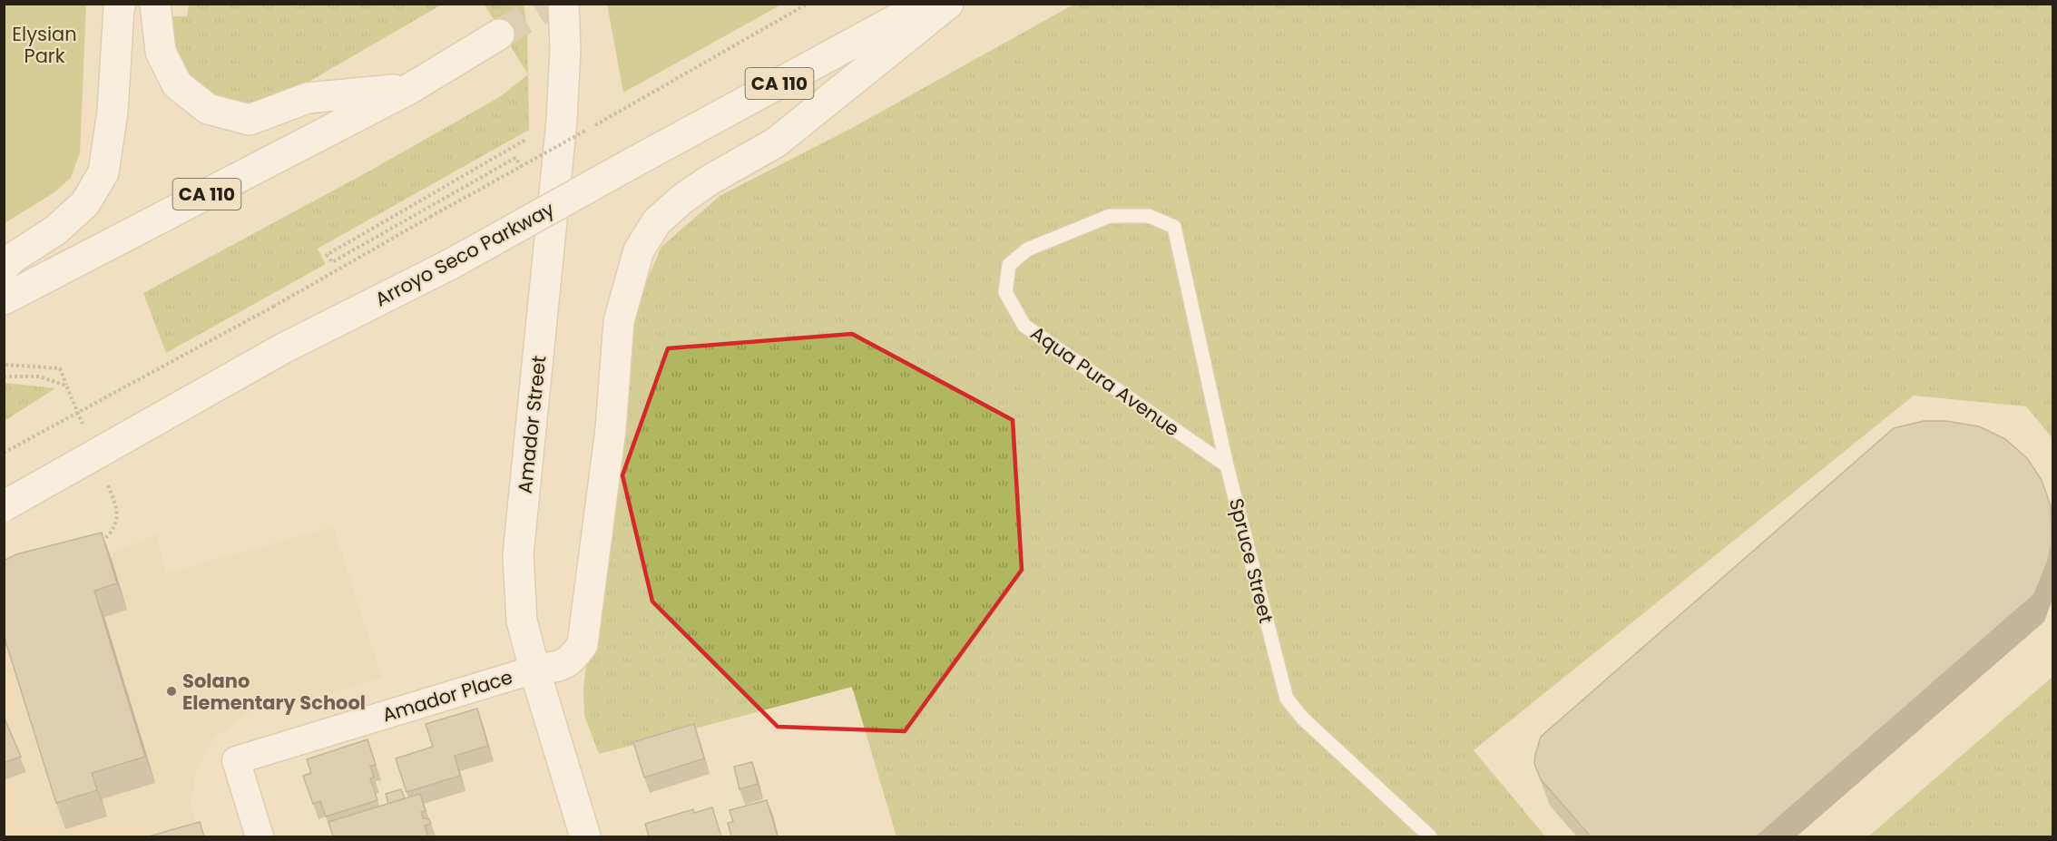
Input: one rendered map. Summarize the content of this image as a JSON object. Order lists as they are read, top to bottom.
{
  "streets": {
    "main road": ["CA 110", "Arroyo Seco Parkway", "Amador Street"],
    "street": ["Amador Place"],
    "lane": ["Aqua Pura Avenue", "Spruce Street"]
  },
  "crossings": [
    ["Aqua Pura Avenue", "Spruce Street"],
    ["Amador Street", "Amador Place"]
  ],
  "parks": ["Elysian Park"],
  "places": ["Solano Elementary School"]
}
